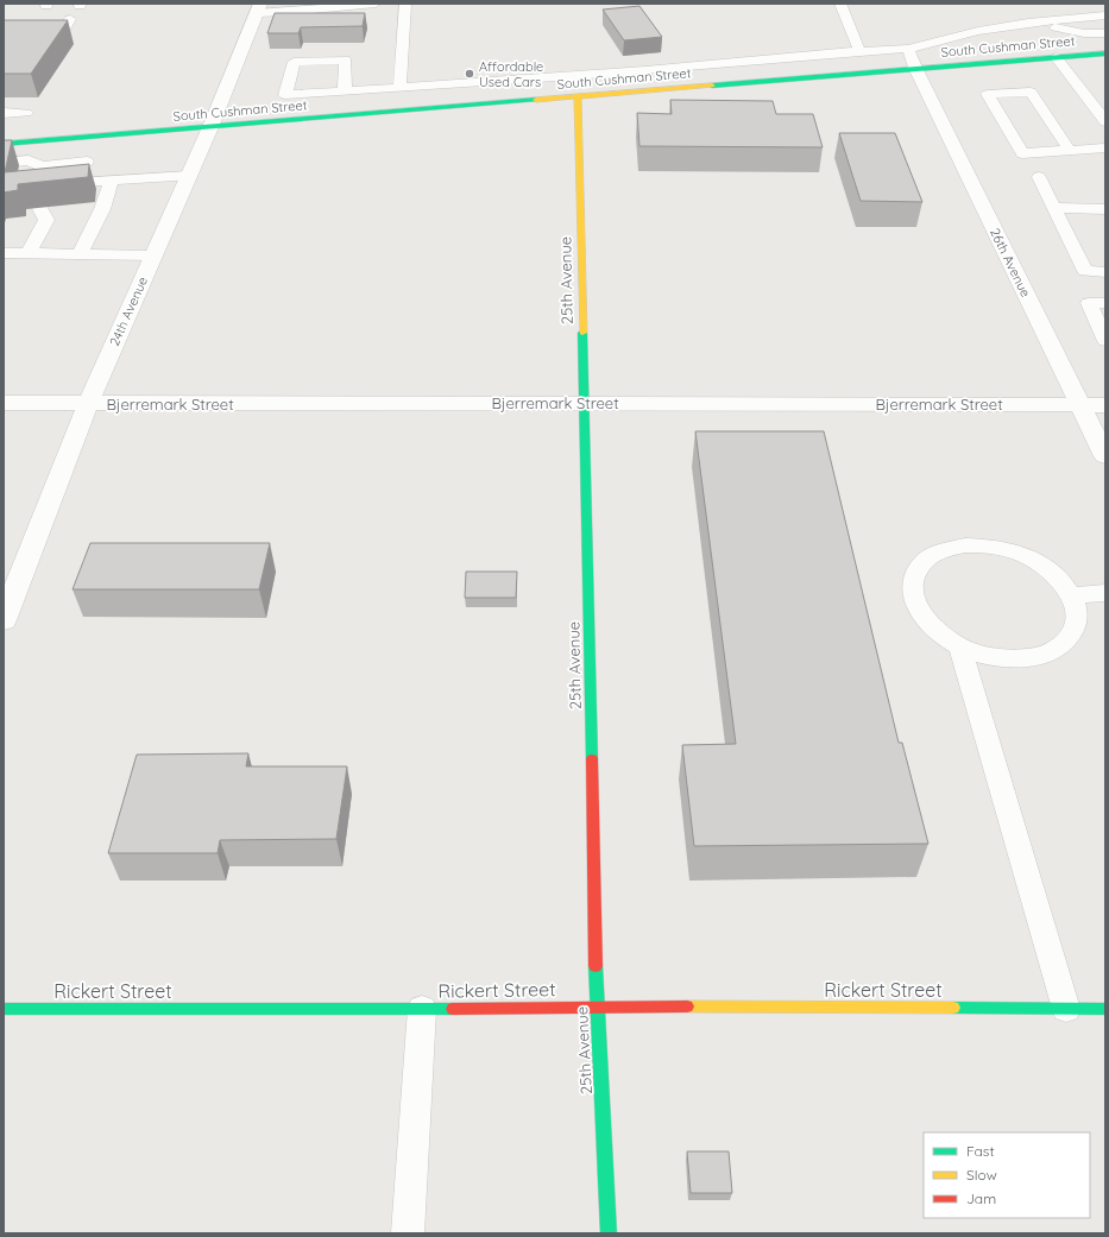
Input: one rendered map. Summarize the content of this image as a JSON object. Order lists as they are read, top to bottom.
{
  "streets": {
    "street": [
      "South Cushman Street",
      "26th Avenue",
      "25th Avenue",
      "24th Avenue",
      "Bjerremark Street",
      "Rickert Street"
    ]
  },
  "crossings": [
    ["South Cushman Street", "26th Avenue"],
    ["South Cushman Street", "25th Avenue"],
    ["South Cushman Street", "24th Avenue"],
    ["26th Avenue", "Bjerremark Street"],
    ["25th Avenue", "Bjerremark Street"],
    ["25th Avenue", "Rickert Street"],
    ["24th Avenue", "Bjerremark Street"]
  ],
  "places": ["Affordable Used Cars"],
  "legend": ["Fast", "Slow", "Jam"]
}
